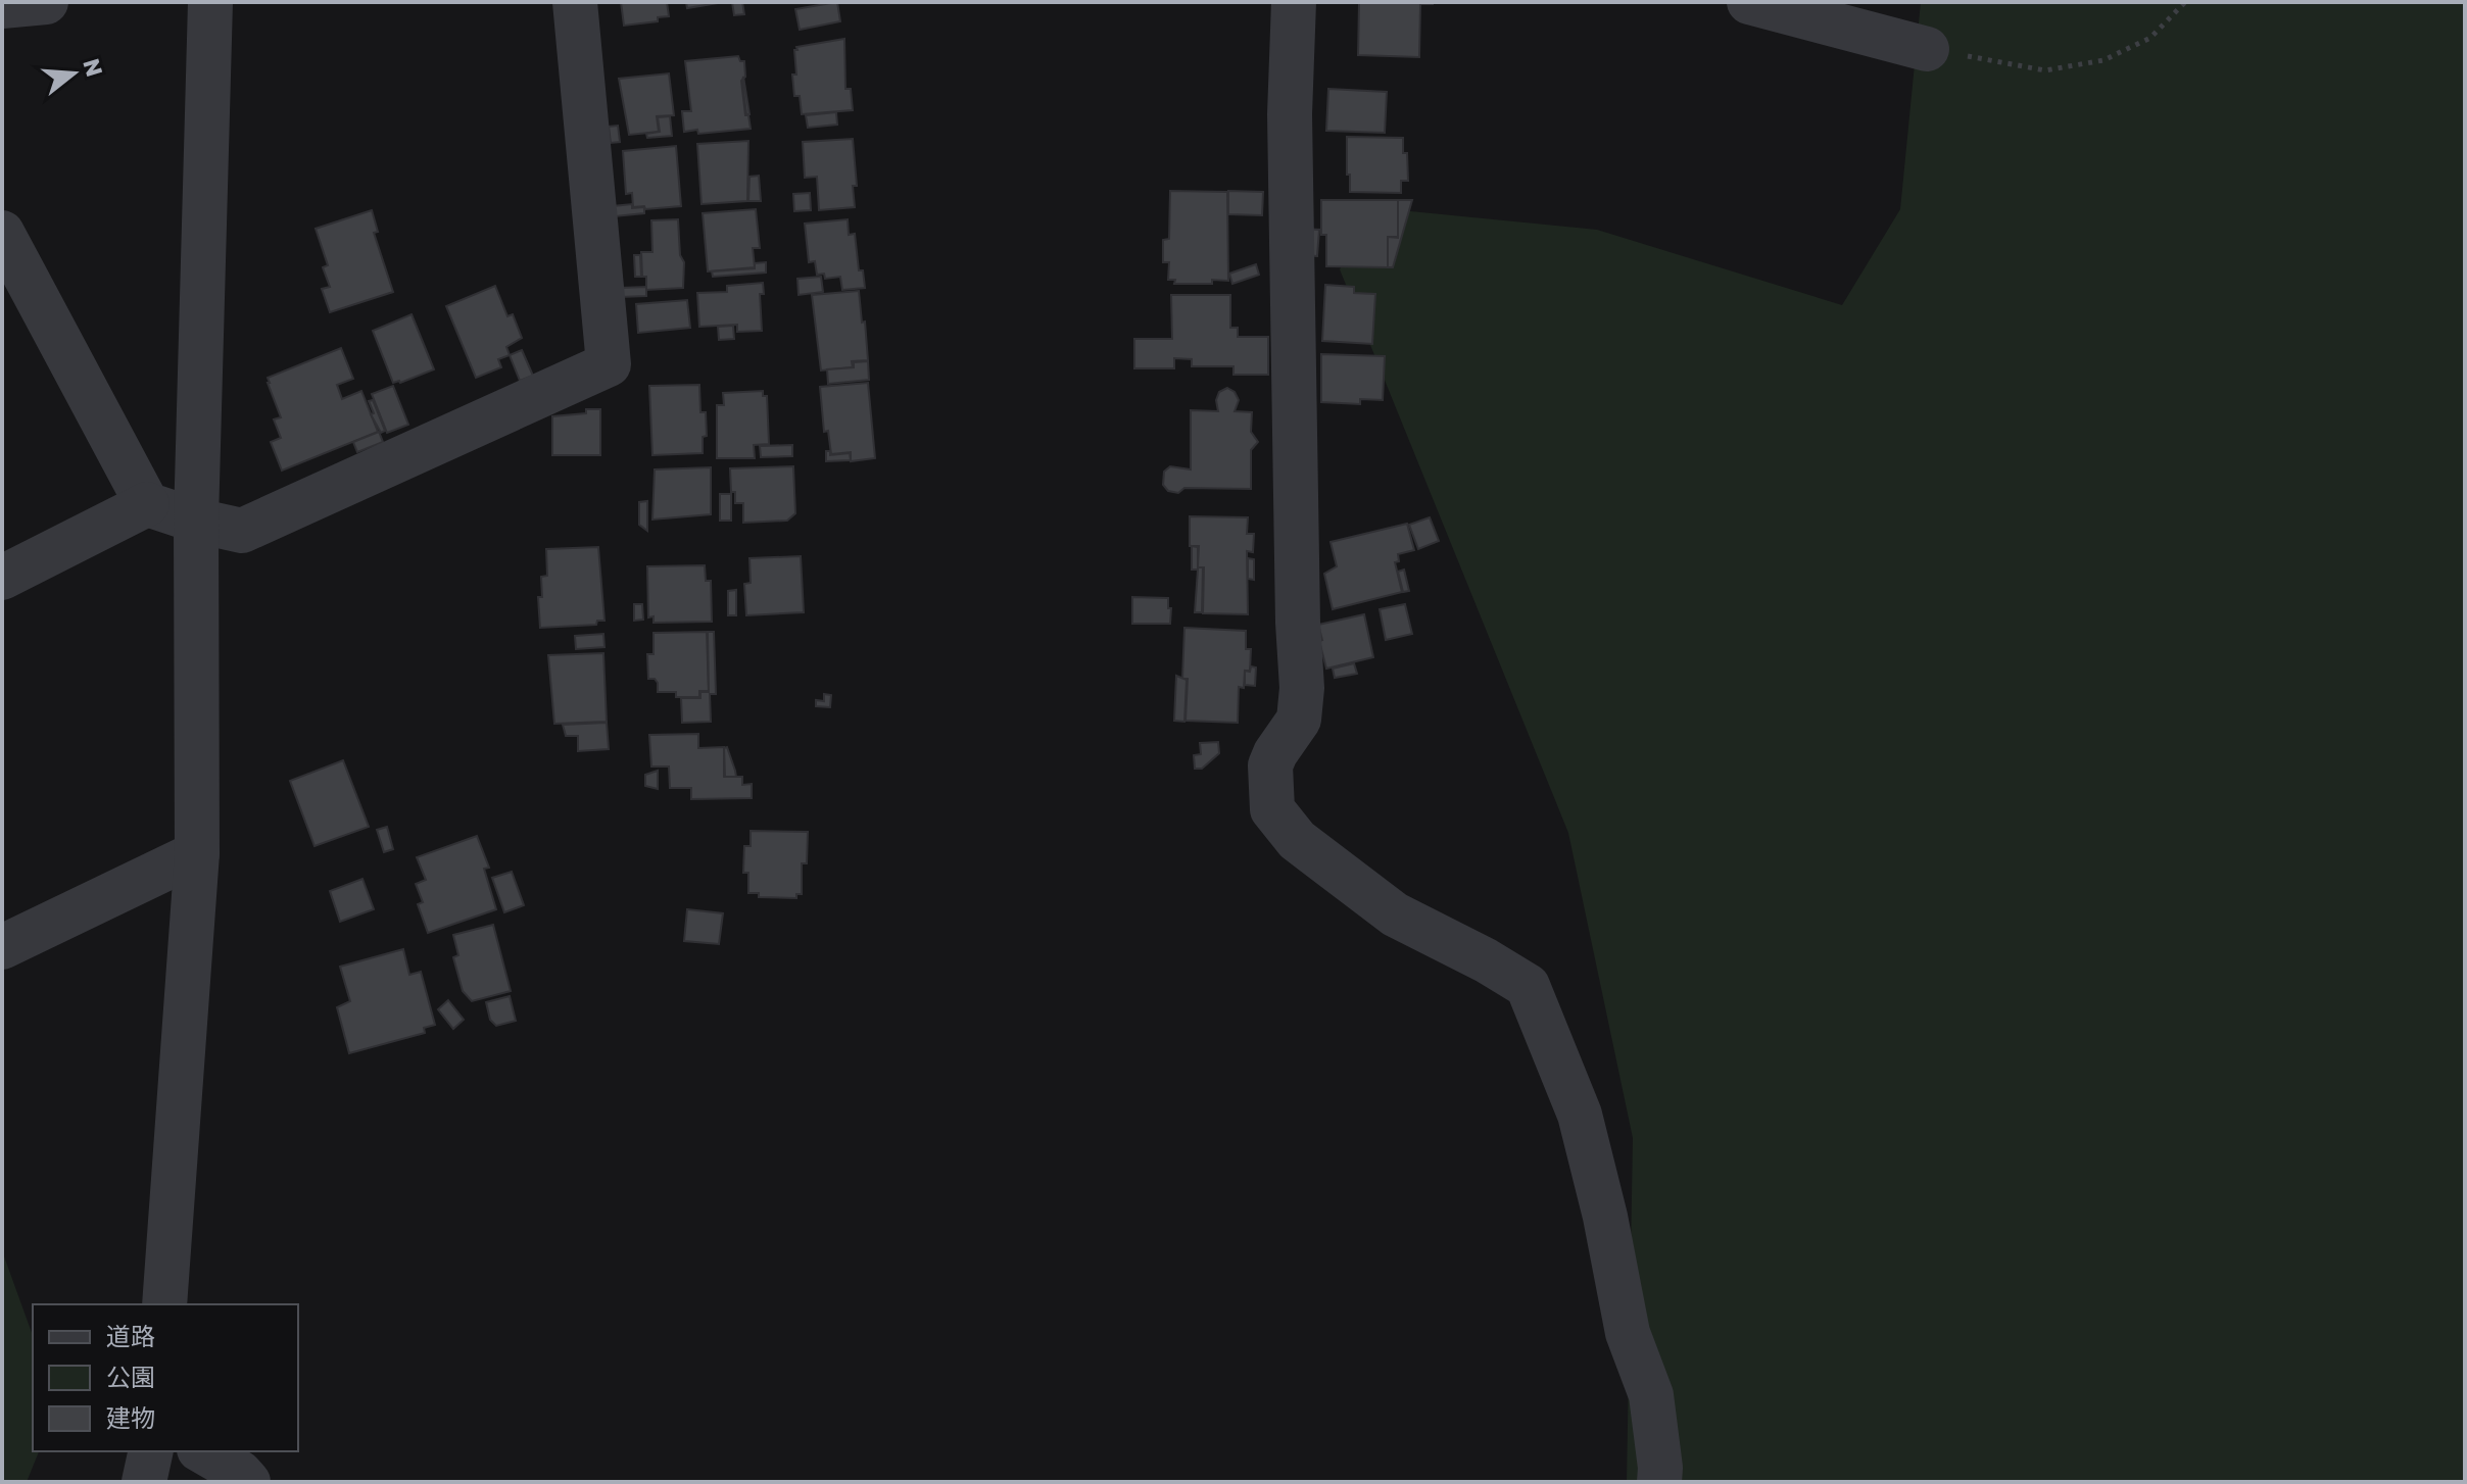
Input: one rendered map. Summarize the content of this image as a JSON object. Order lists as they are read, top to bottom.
{
  "legend": ["道路", "公園", "建物"],
  "north": "right"
}
